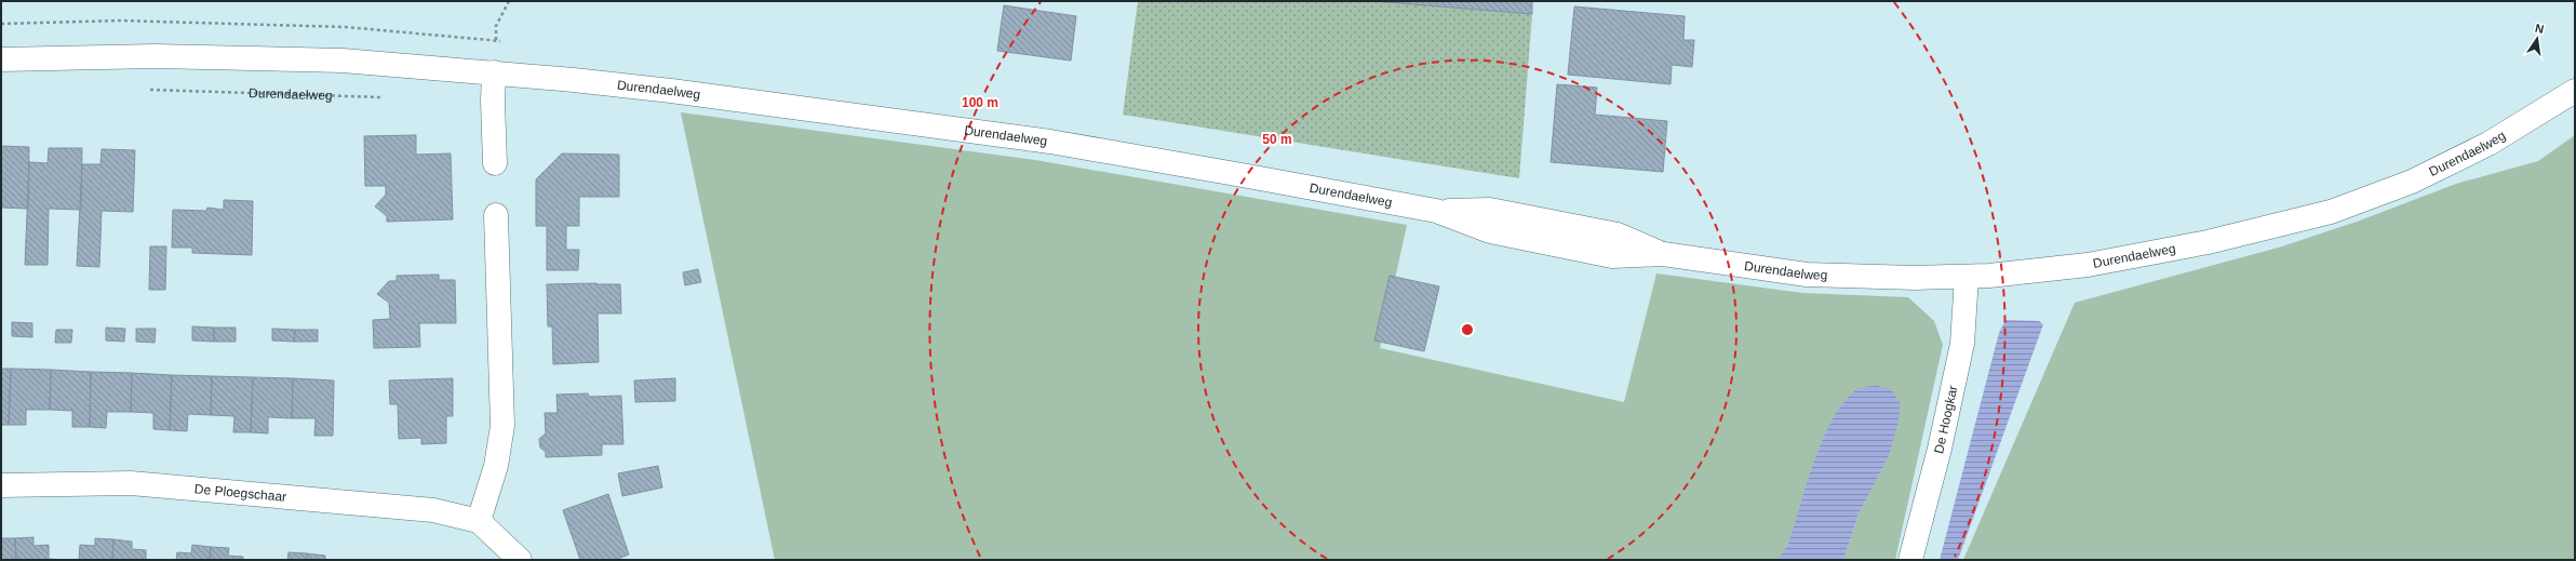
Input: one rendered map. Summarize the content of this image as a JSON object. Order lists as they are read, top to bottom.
{
  "streets": {
    "street": ["Durendaelweg", "De Hoogkar", "De Ploegschaar"]
  },
  "crossings": [
    ["Durendaelweg", "De Hoogkar"]
  ],
  "north": "top",
  "rings": ["100 m", "50 m"]
}
